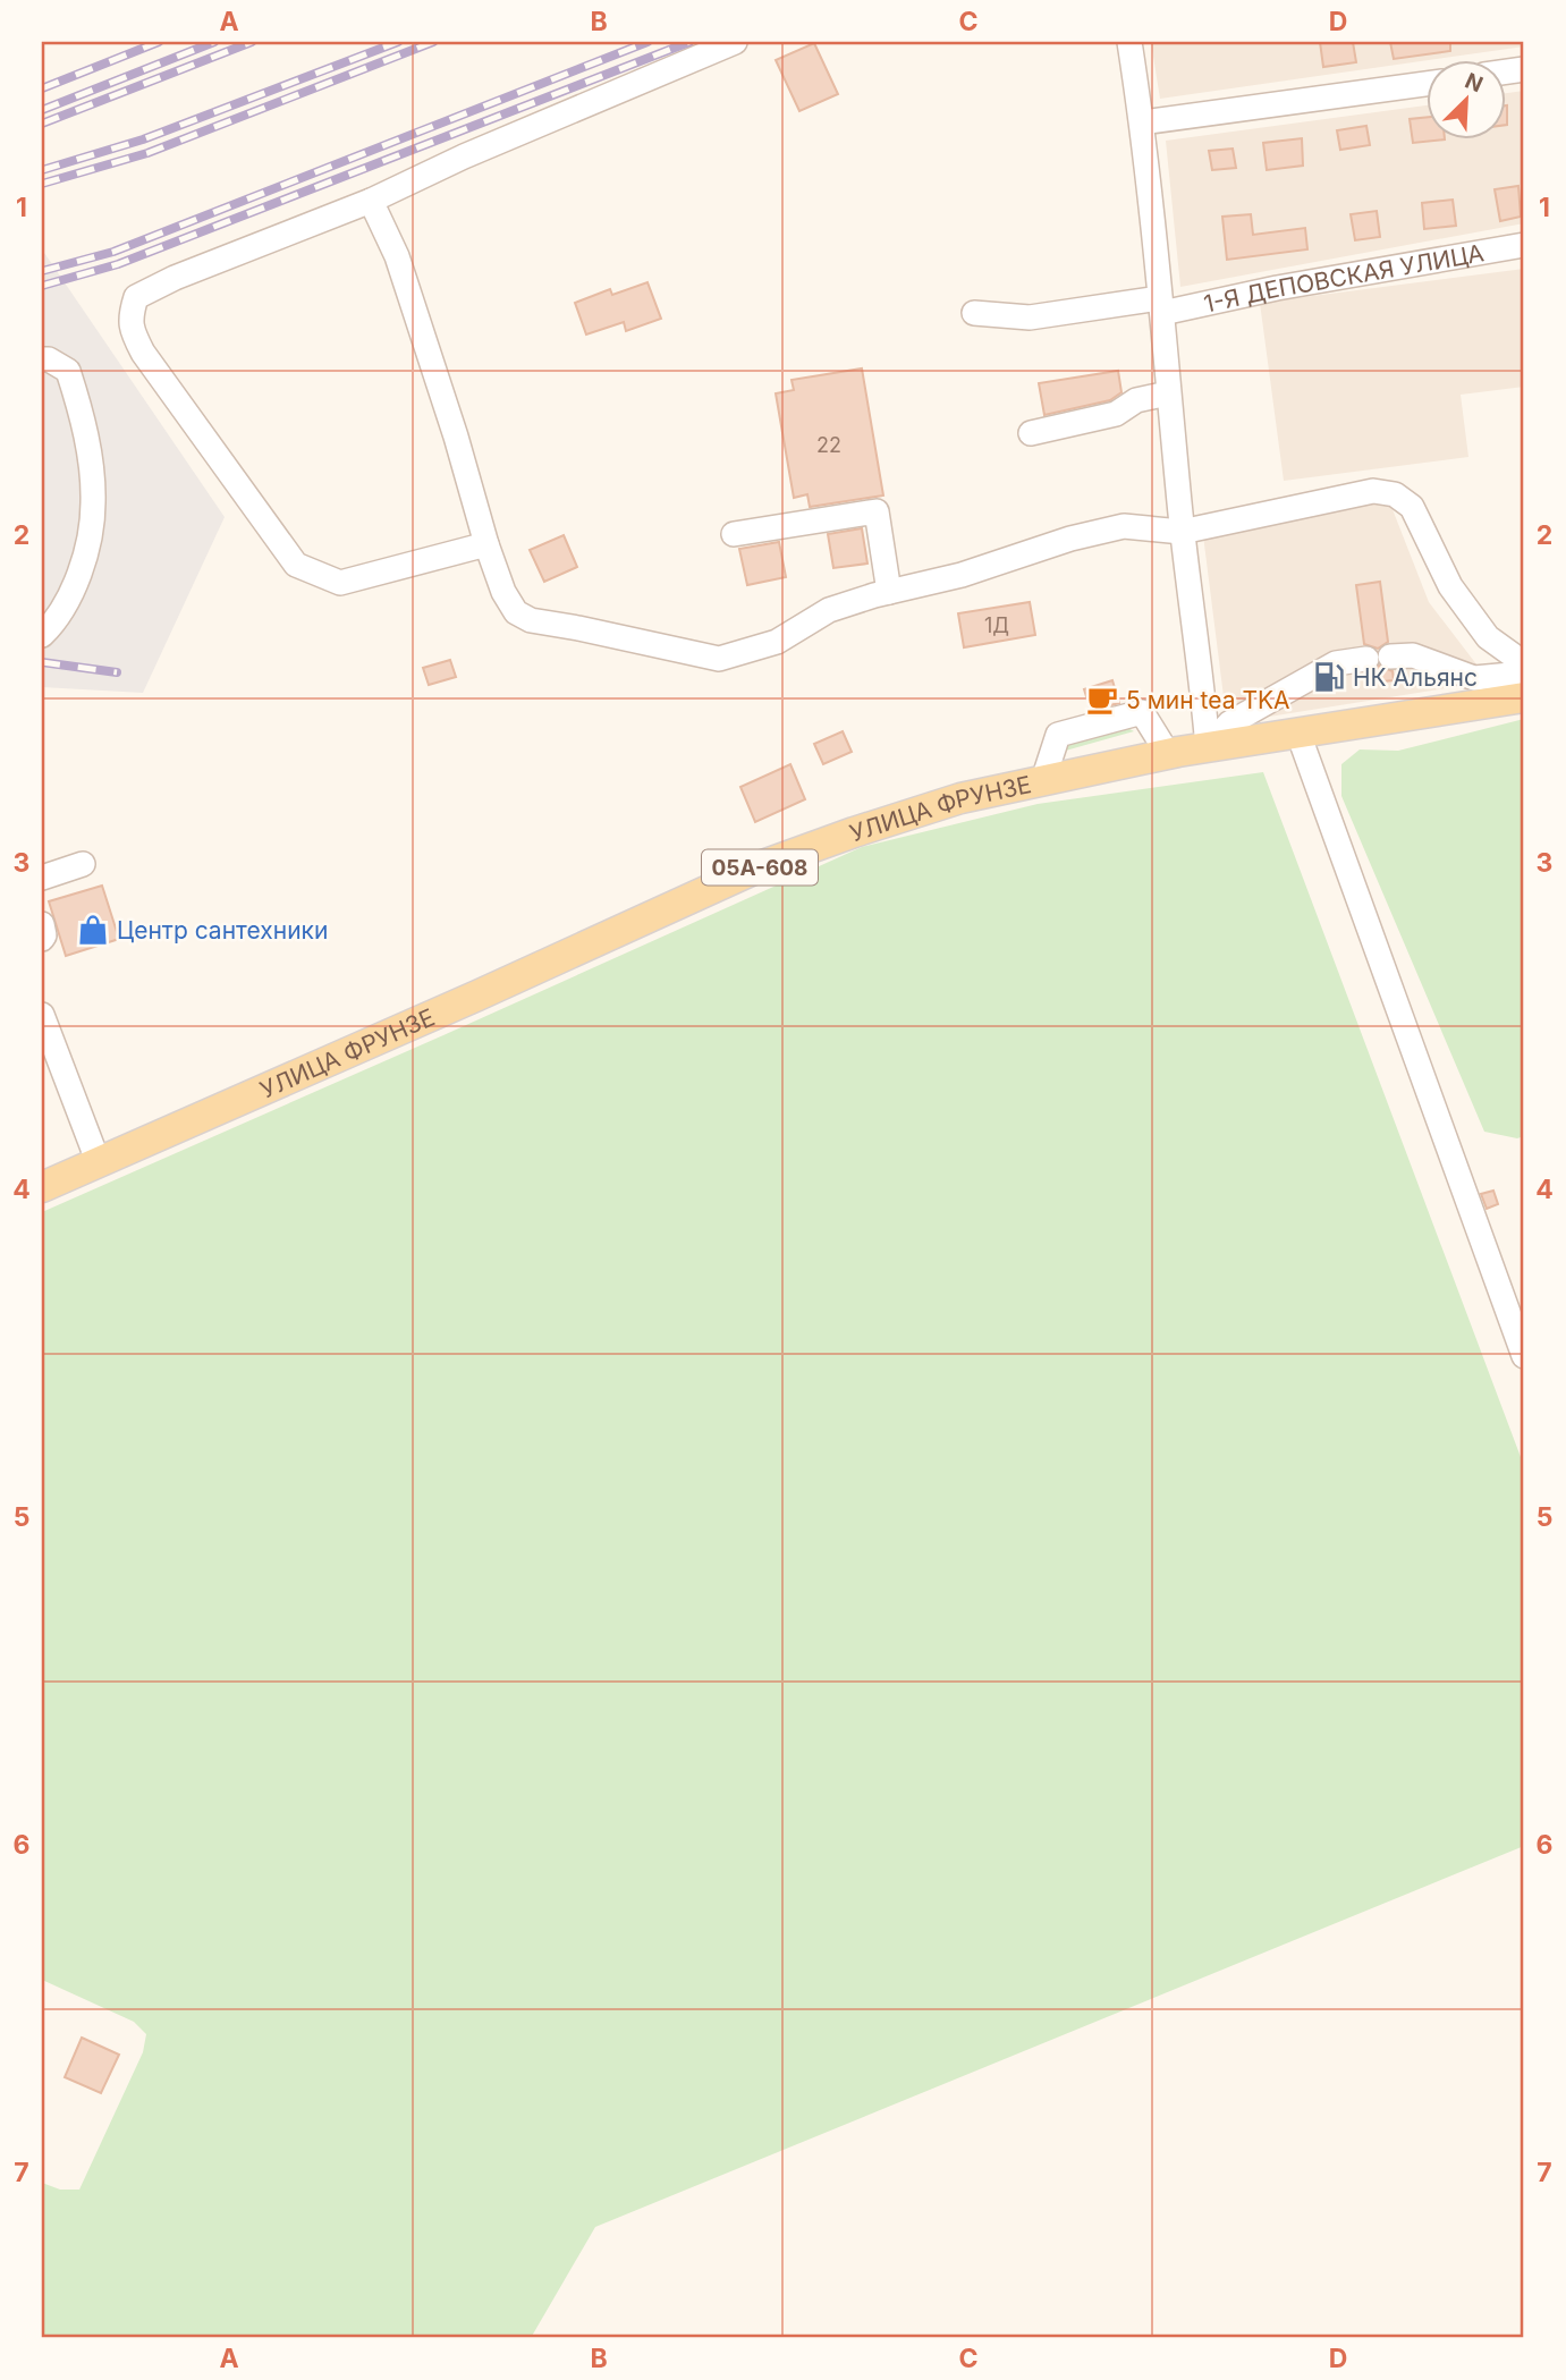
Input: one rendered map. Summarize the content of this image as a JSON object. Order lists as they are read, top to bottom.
{
  "streets": {
    "main road": ["УЛИЦА ФРУНЗЕ", "05А-608"],
    "street": ["1-Я ДЕПОВСКАЯ УЛИЦА"]
  },
  "places": {
    "fuel station": ["НК Альянс"],
    "cafe": ["5 мин tea TKA"],
    "shop": ["Центр сантехники"]
  },
  "house_numbers": ["22", "1Д"],
  "north": "top right",
  "grid": {
    "columns": [
      "A",
      "B",
      "C",
      "D"
    ],
    "rows": [
      "1",
      "2",
      "3",
      "4",
      "5",
      "6",
      "7"
    ]
  }
}
